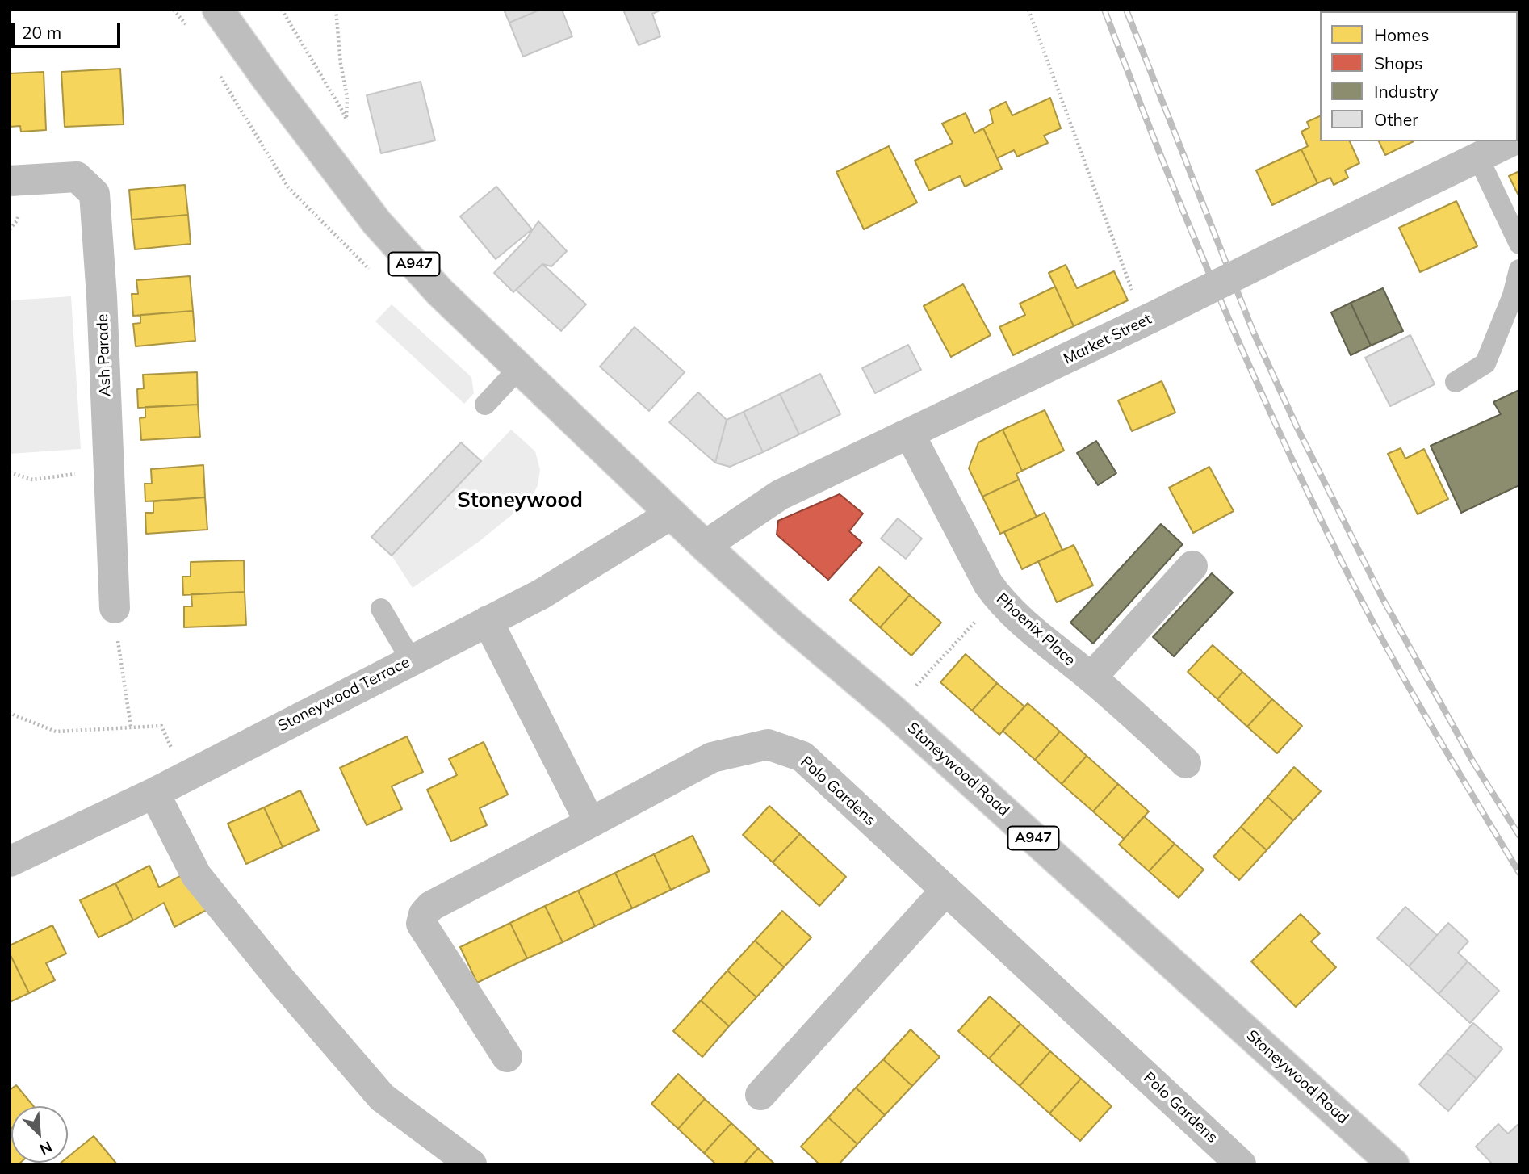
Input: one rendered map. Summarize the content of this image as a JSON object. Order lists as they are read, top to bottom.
{
  "streets": {
    "street": [
      "A947",
      "Market Street",
      "Ash Parade",
      "Phoenix Place",
      "Stoneywood Terrace",
      "Stoneywood Road",
      "Polo Gardens"
    ]
  },
  "crossings": [
    ["A947", "Stoneywood Terrace"],
    ["A947", "Stoneywood Road"],
    ["Market Street", "Phoenix Place"],
    ["Market Street", "Stoneywood Road"],
    ["Stoneywood Terrace", "Stoneywood Road"]
  ],
  "districts": ["Stoneywood"],
  "legend": [
    "Homes",
    "Shops",
    "Industry",
    "Other"
  ],
  "scale_bar": "20 m",
  "north": "bottom right"
}
